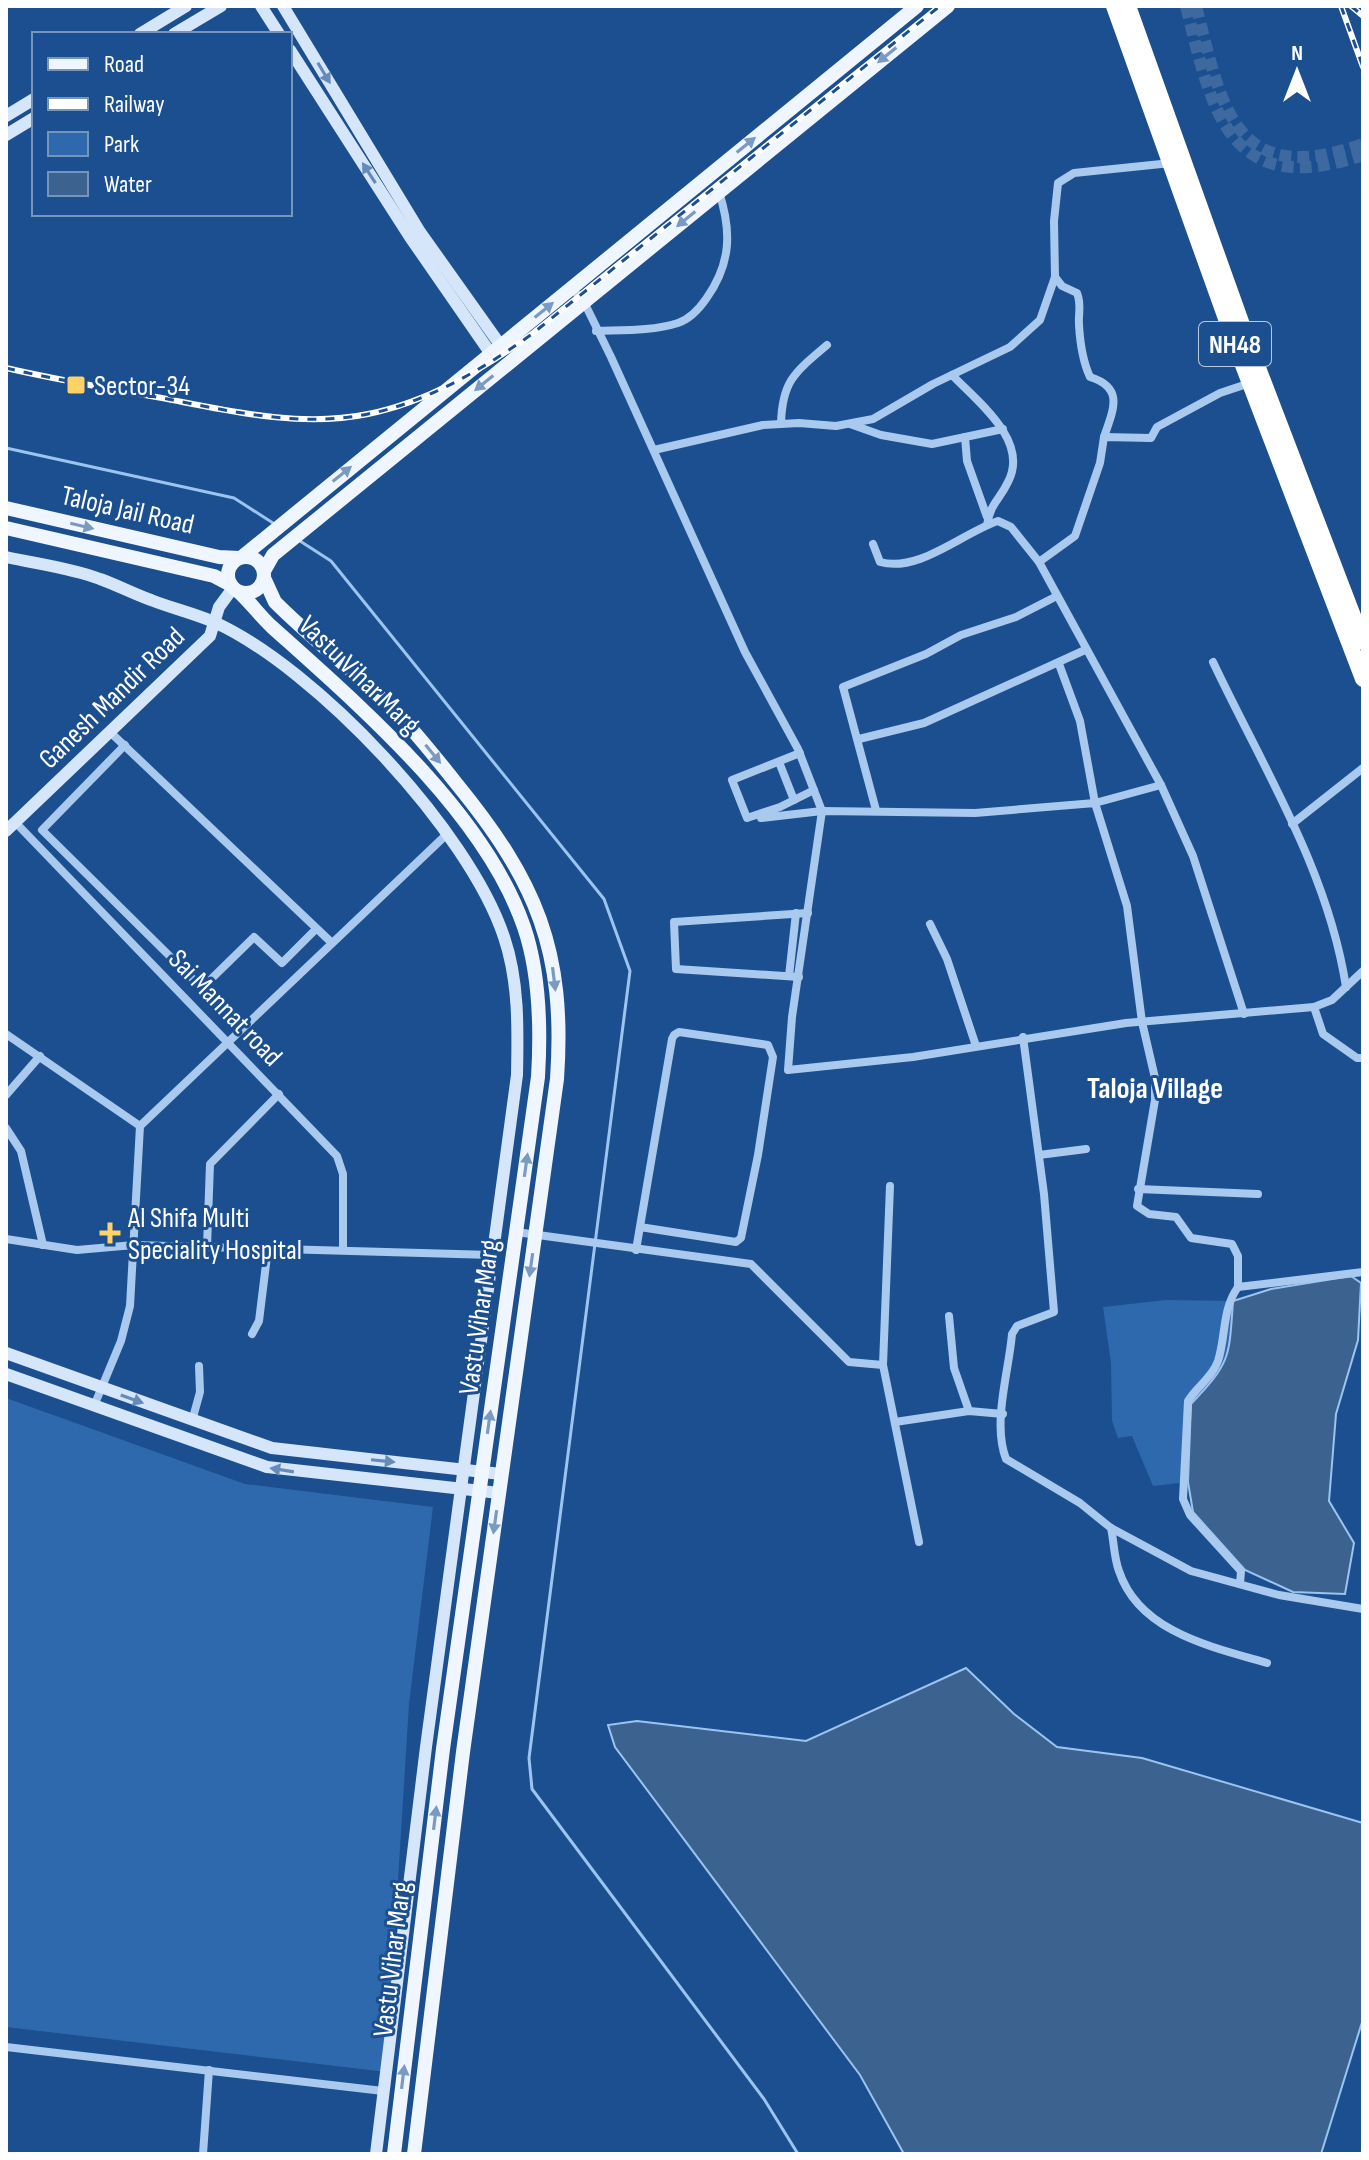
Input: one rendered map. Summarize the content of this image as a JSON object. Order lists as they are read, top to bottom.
{
  "streets": {
    "highway": ["NH48"],
    "main road": ["Taloja Jail Road", "Vastu Vihar Marg"],
    "street": ["Ganesh Mandir Road", "Sai Mannat road"]
  },
  "crossings": [
    ["Taloja Jail Road", "Vastu Vihar Marg"],
    ["Taloja Jail Road", "Ganesh Mandir Road"],
    ["Vastu Vihar Marg", "Ganesh Mandir Road"],
    ["Ganesh Mandir Road", "Sai Mannat road"]
  ],
  "districts": ["Taloja Village"],
  "places": {
    "transit": ["Sector-34"],
    "health": ["Al Shifa Multi Speciality Hospital"]
  },
  "legend": [
    "Road",
    "Railway",
    "Park",
    "Water"
  ],
  "north": "top"
}
